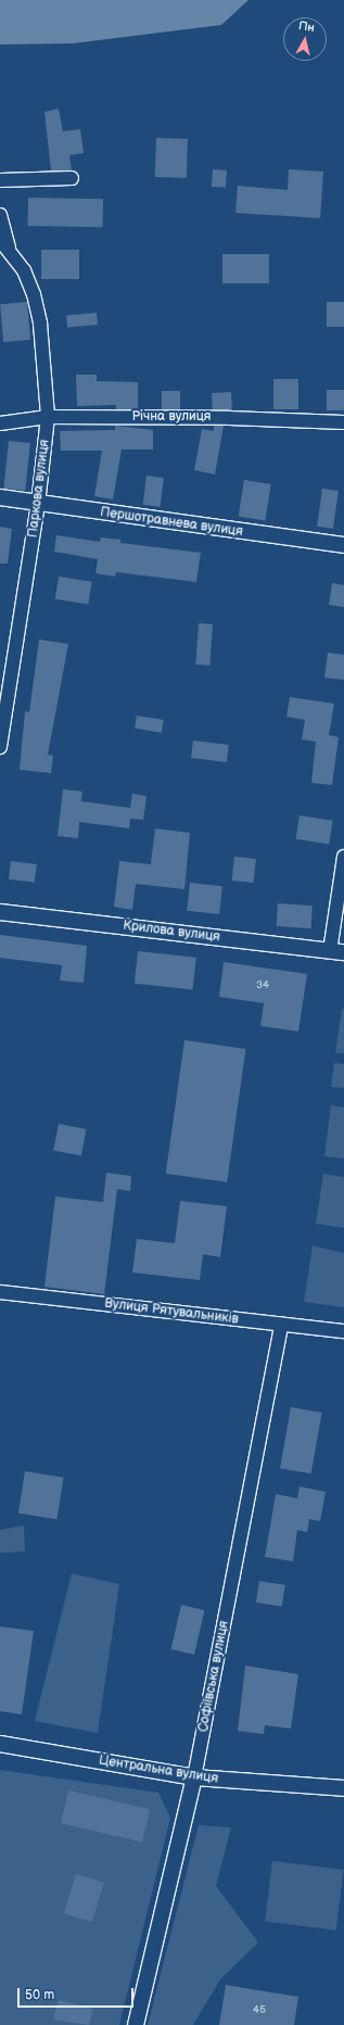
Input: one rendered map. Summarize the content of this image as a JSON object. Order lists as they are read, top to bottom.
{
  "streets": {
    "street": [
      "Річна вулиця",
      "Паркова вулиця",
      "Першотравнева вулиця",
      "Крилова вулиця",
      "Вулиця Рятувальників",
      "Софіївська вулиця",
      "Центральна вулиця"
    ]
  },
  "crossings": [
    ["Річна вулиця", "Паркова вулиця"],
    ["Паркова вулиця", "Першотравнева вулиця"],
    ["Вулиця Рятувальників", "Софіївська вулиця"],
    ["Софіївська вулиця", "Центральна вулиця"]
  ],
  "house_numbers": ["34", "45"],
  "scale_bar": "50 m",
  "north": "top"
}
